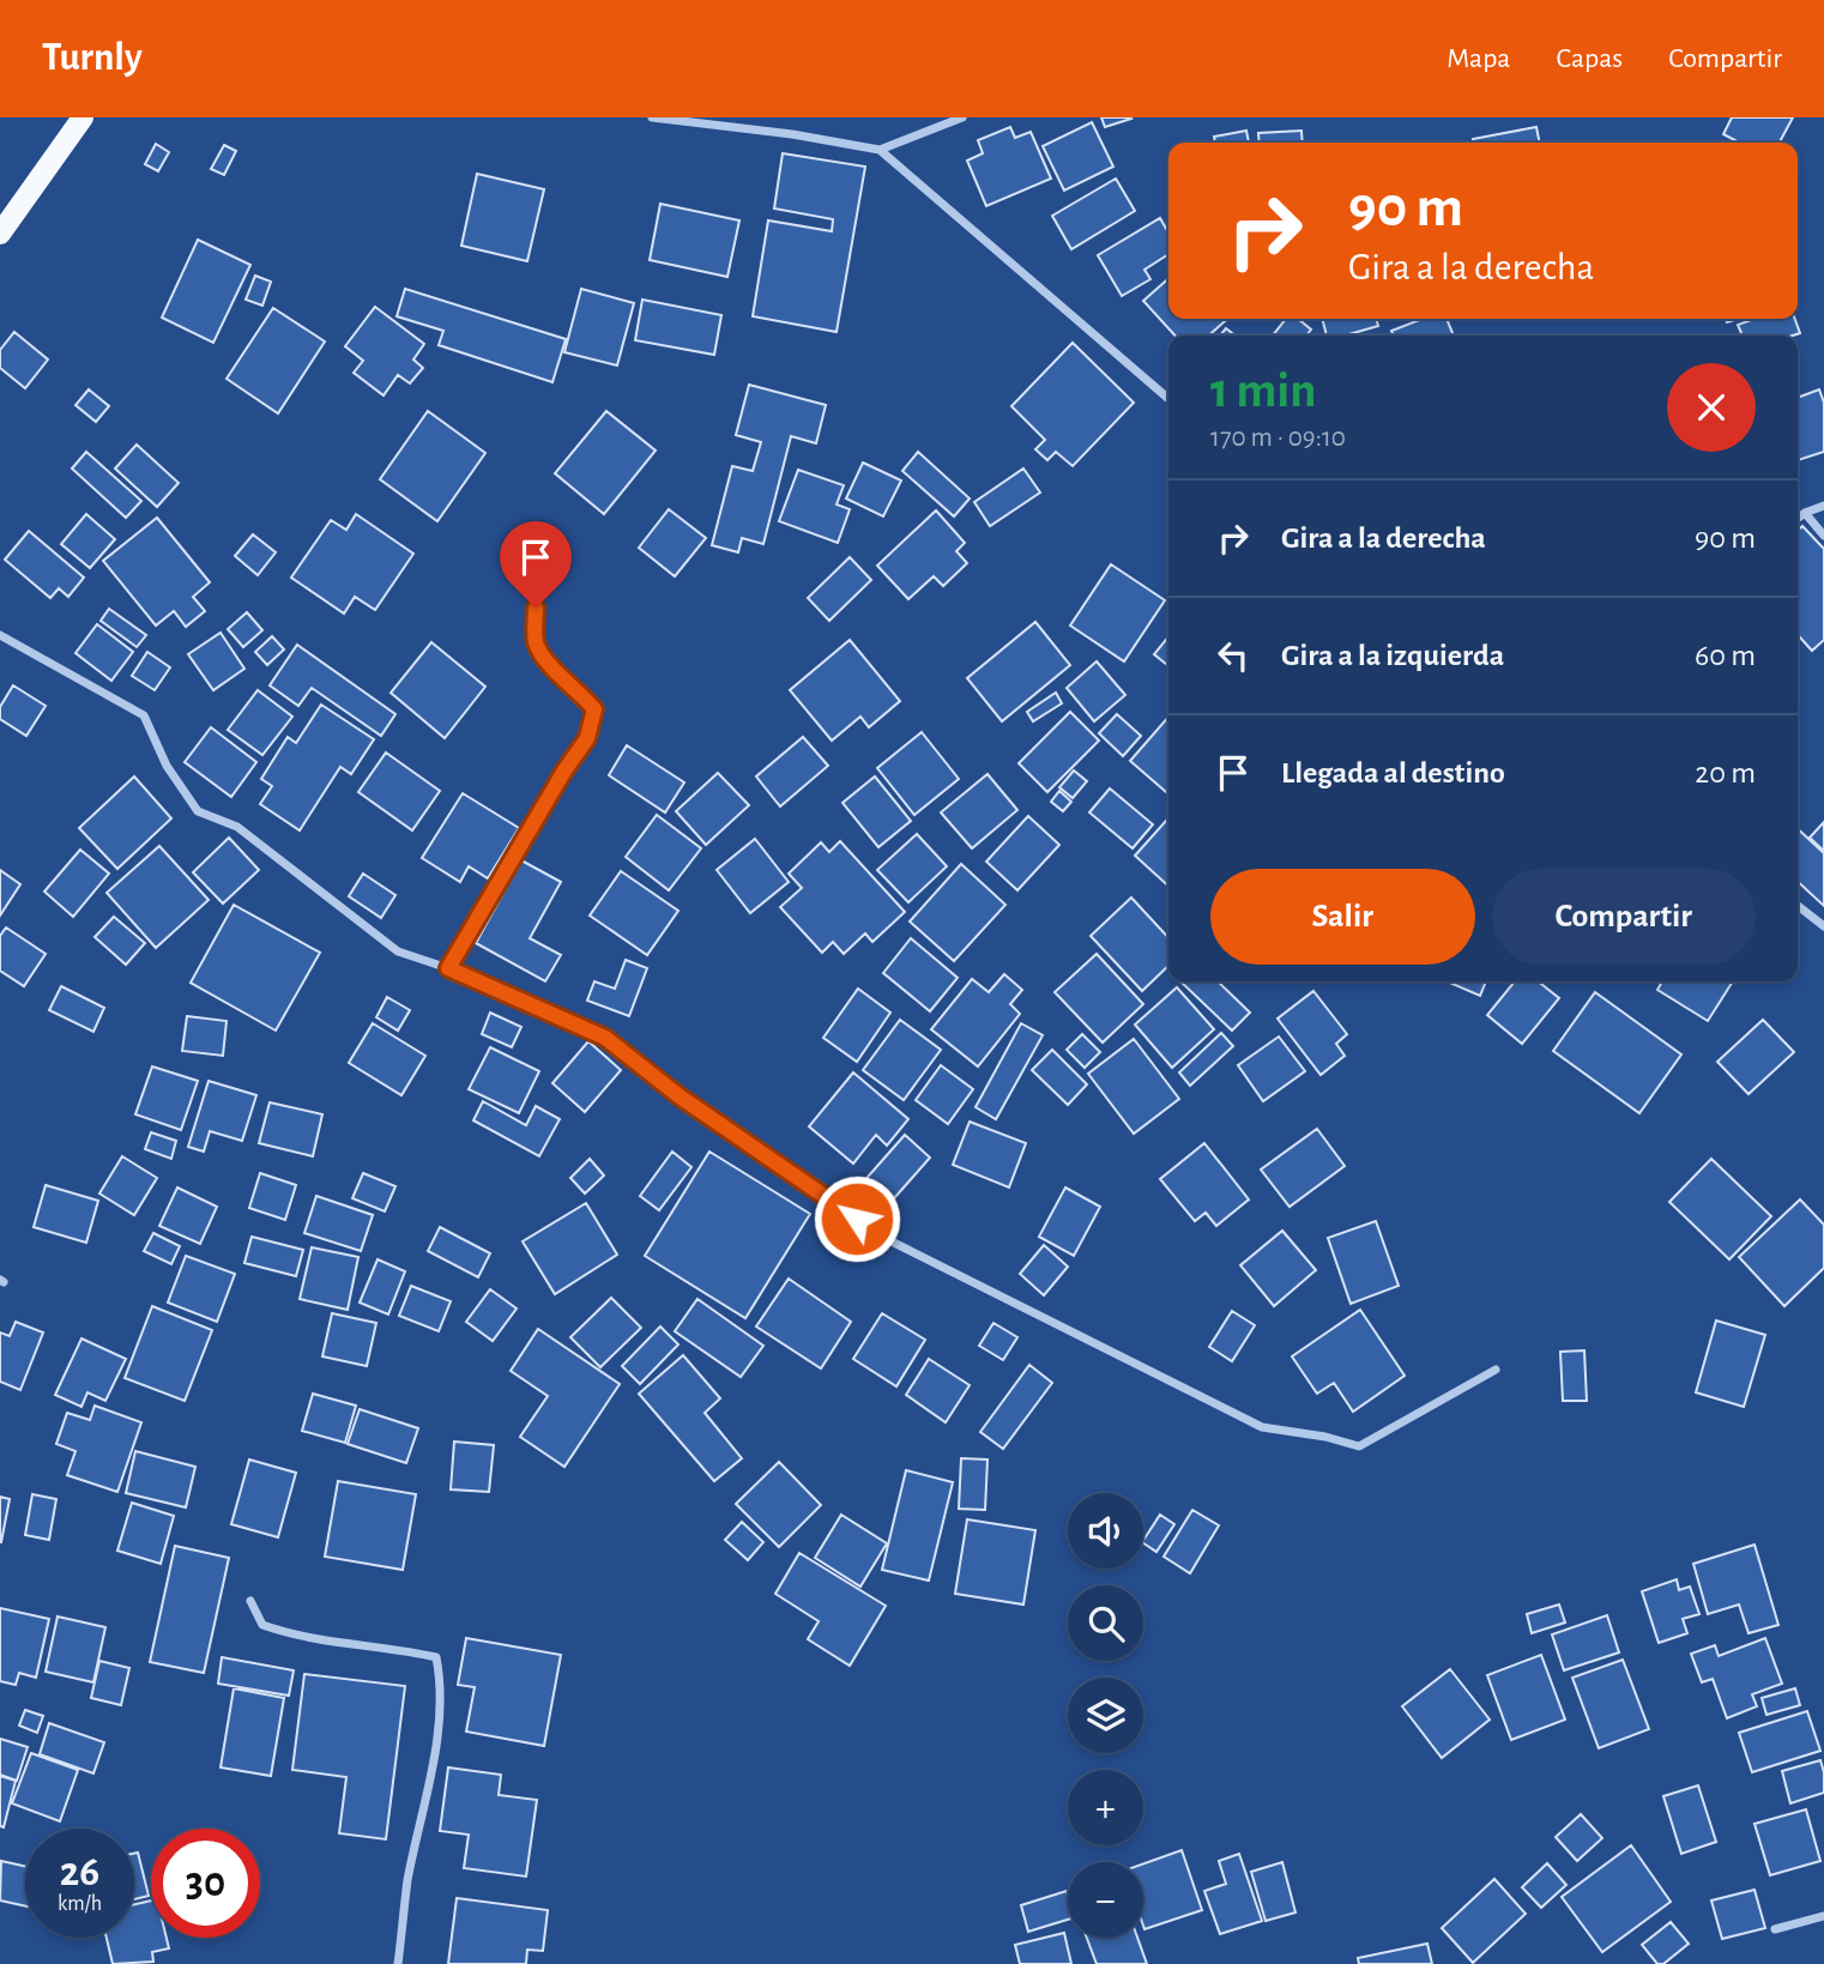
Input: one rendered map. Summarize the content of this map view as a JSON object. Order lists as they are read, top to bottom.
{
  "page": {
    "header": "Turnly",
    "nav": ["Mapa", "Capas", "Compartir"],
    "turn": ["90 m", "Gira a la derecha"],
    "heading": ["1 min", "170 m · 09:10"],
    "list": [
      {
        "name": "Gira a la derecha",
        "value": "90 m"
      },
      {
        "name": "Gira a la izquierda",
        "value": "60 m"
      },
      {
        "name": "Llegada al destino",
        "value": "20 m"
      }
    ],
    "buttons": ["Salir", "Compartir"],
    "map_buttons": ["+", "−"],
    "speed": "26 km/h",
    "limit": "30"
  }
}
